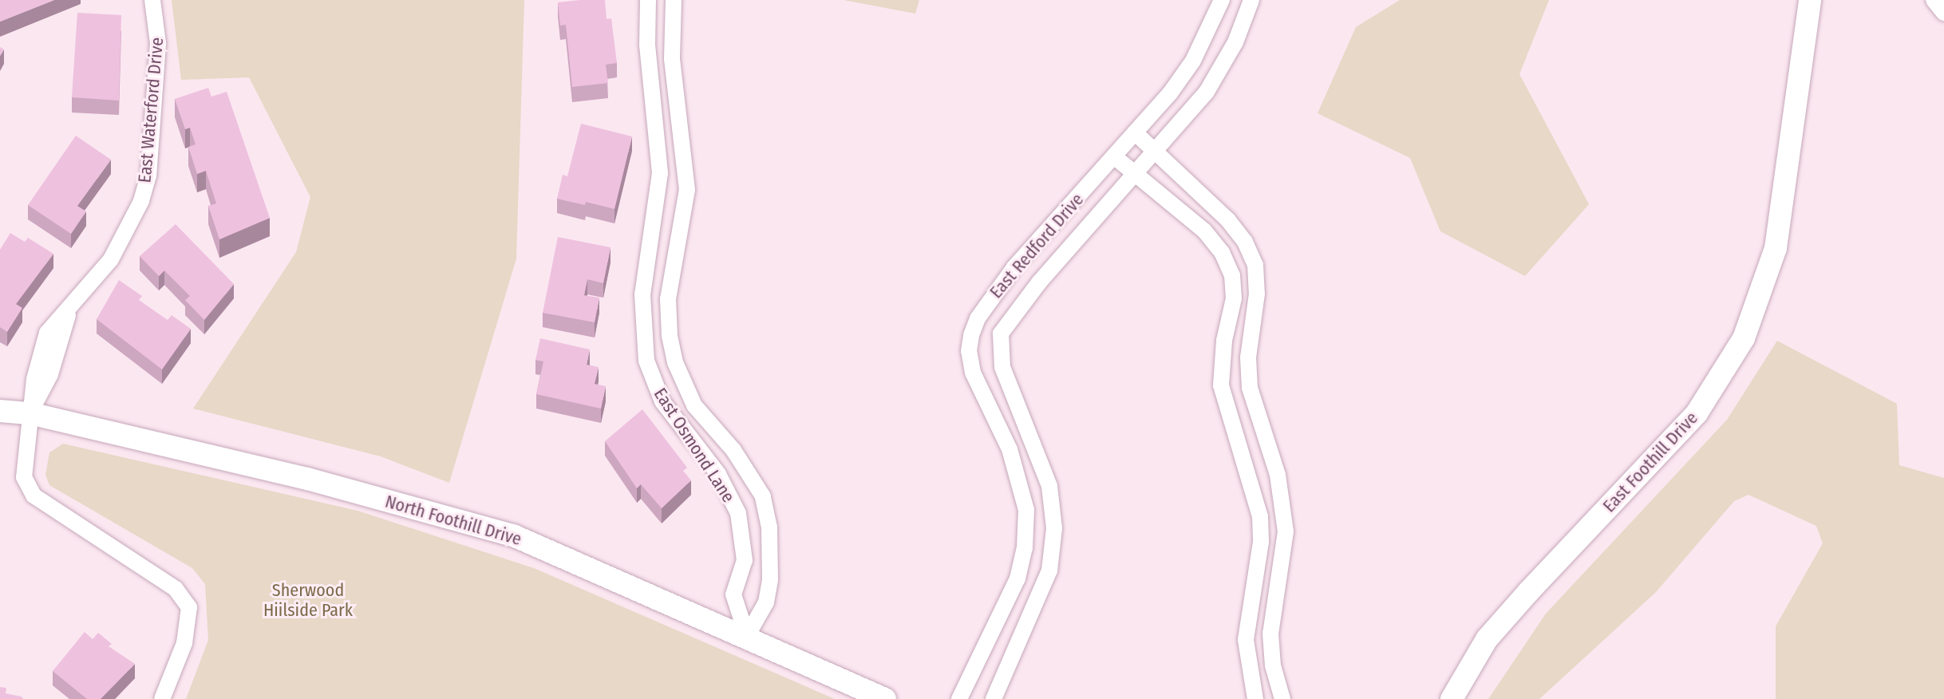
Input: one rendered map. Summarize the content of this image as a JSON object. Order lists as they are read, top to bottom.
{
  "streets": {
    "street": [
      "East Waterford Drive",
      "East Redford Drive",
      "East Osmond Lane",
      "East Foothill Drive",
      "North Foothill Drive"
    ]
  },
  "crossings": [
    ["East Waterford Drive", "North Foothill Drive"],
    ["East Osmond Lane", "North Foothill Drive"]
  ],
  "parks": ["Sherwood Hiilside Park"]
}
